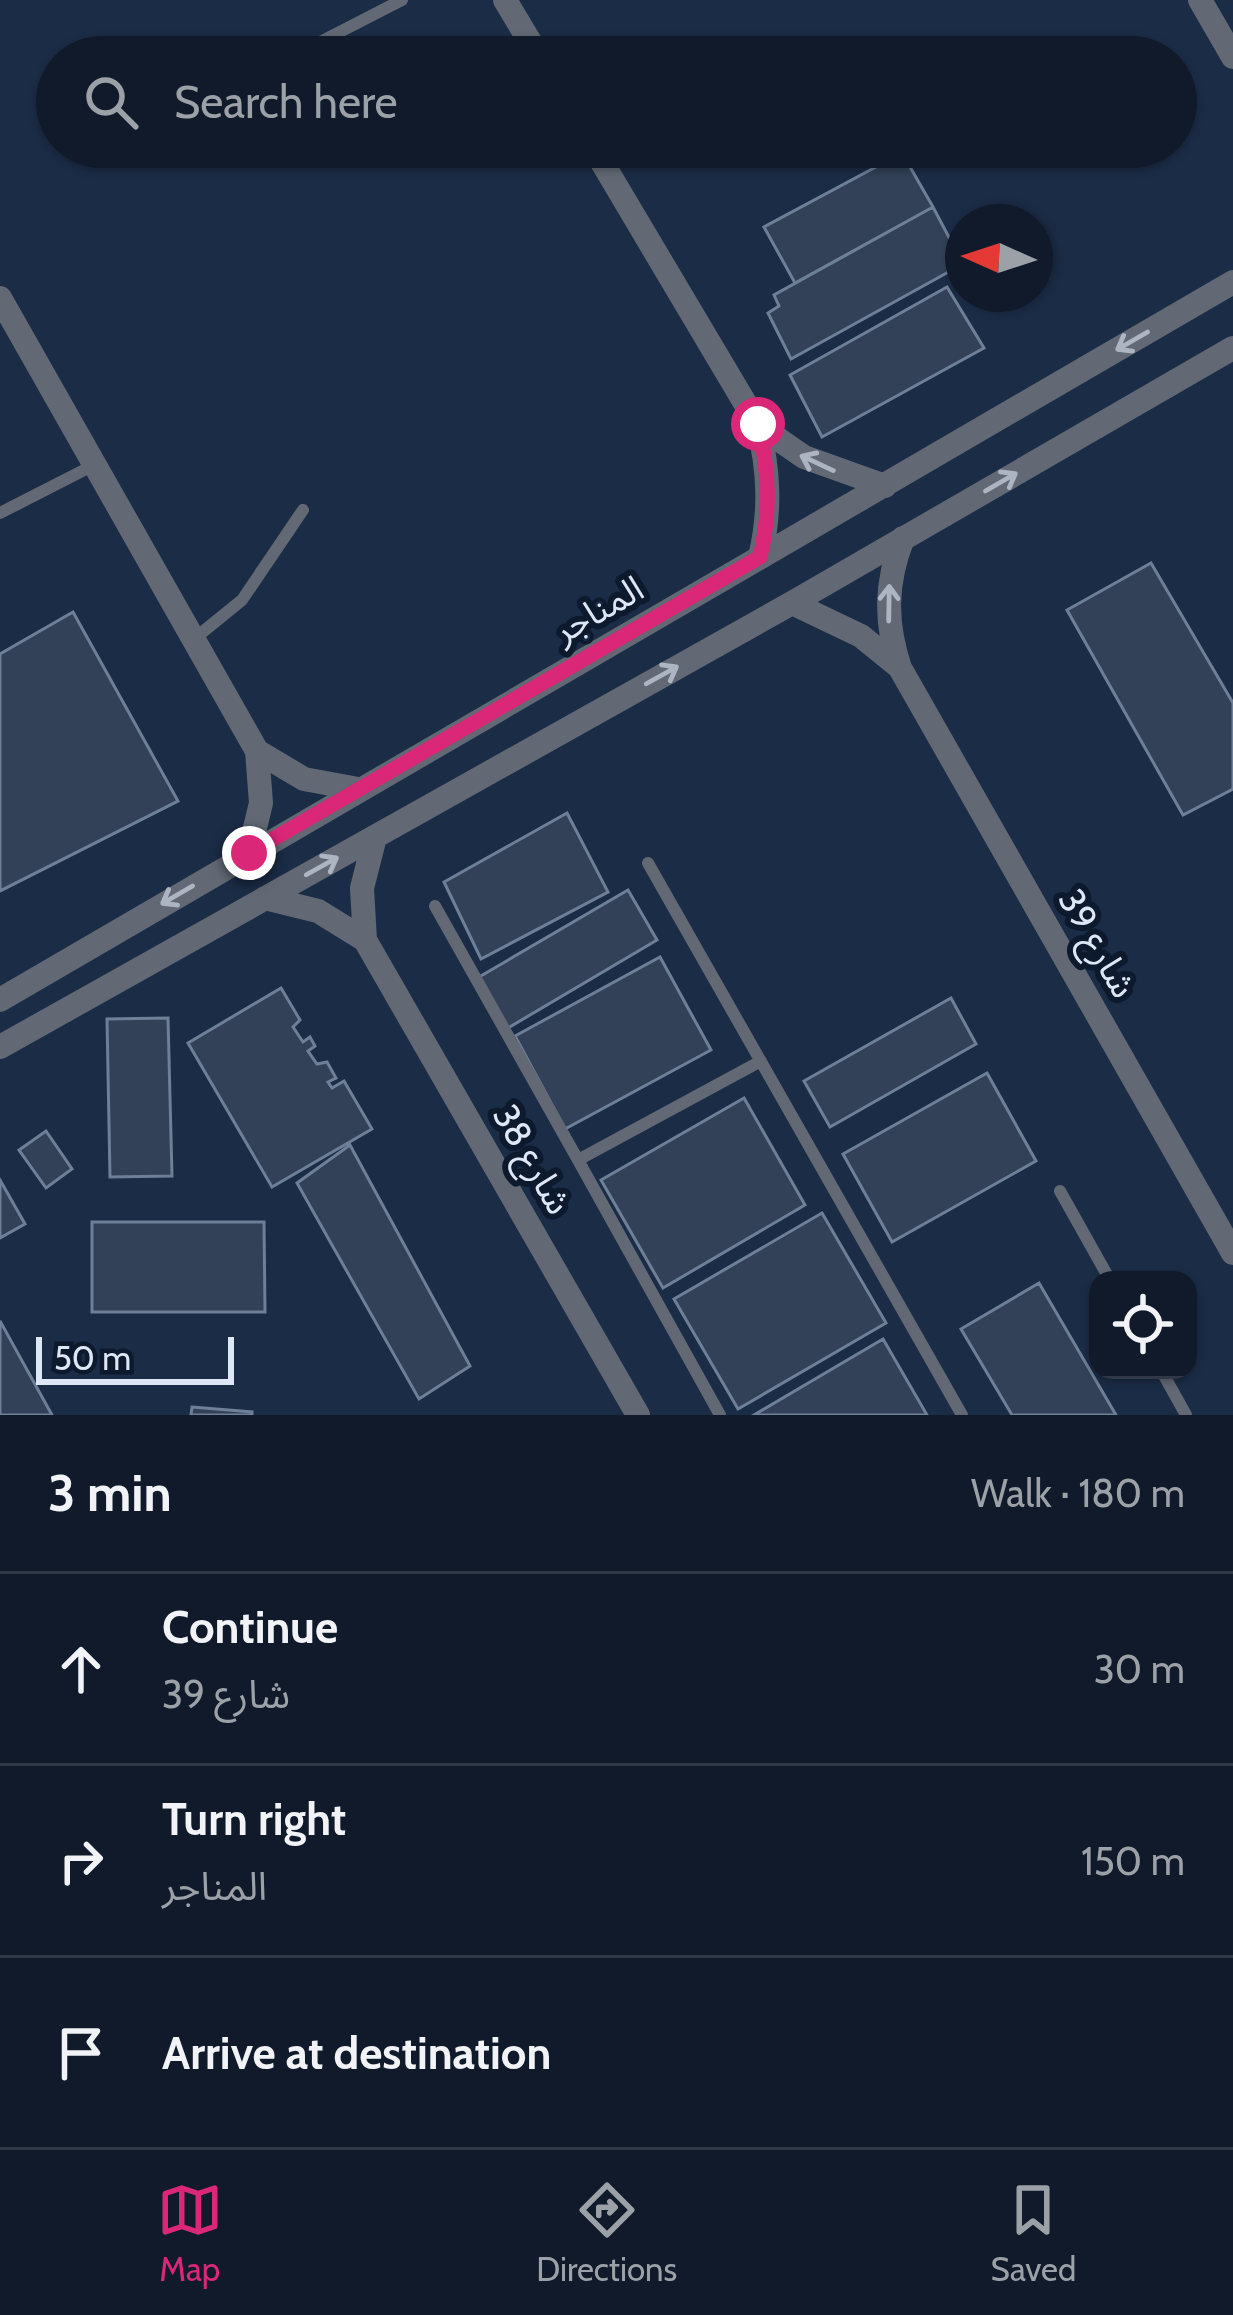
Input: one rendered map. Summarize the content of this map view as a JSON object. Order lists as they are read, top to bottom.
{
  "streets": {
    "street": ["المناجر", "شارع 39", "شارع 38"]
  },
  "scale_bar": "50 m",
  "north": "left",
  "page": {
    "search": "Search here",
    "scale": "50 m",
    "heading": ["3 min", "Walk · 180 m"],
    "list": [
      ["Continue", "شارع 39", "30 m"],
      ["Turn right", "المناجر", "150 m"],
      "Arrive at destination"
    ],
    "nav": ["Map", "Directions", "Saved"]
  }
}
